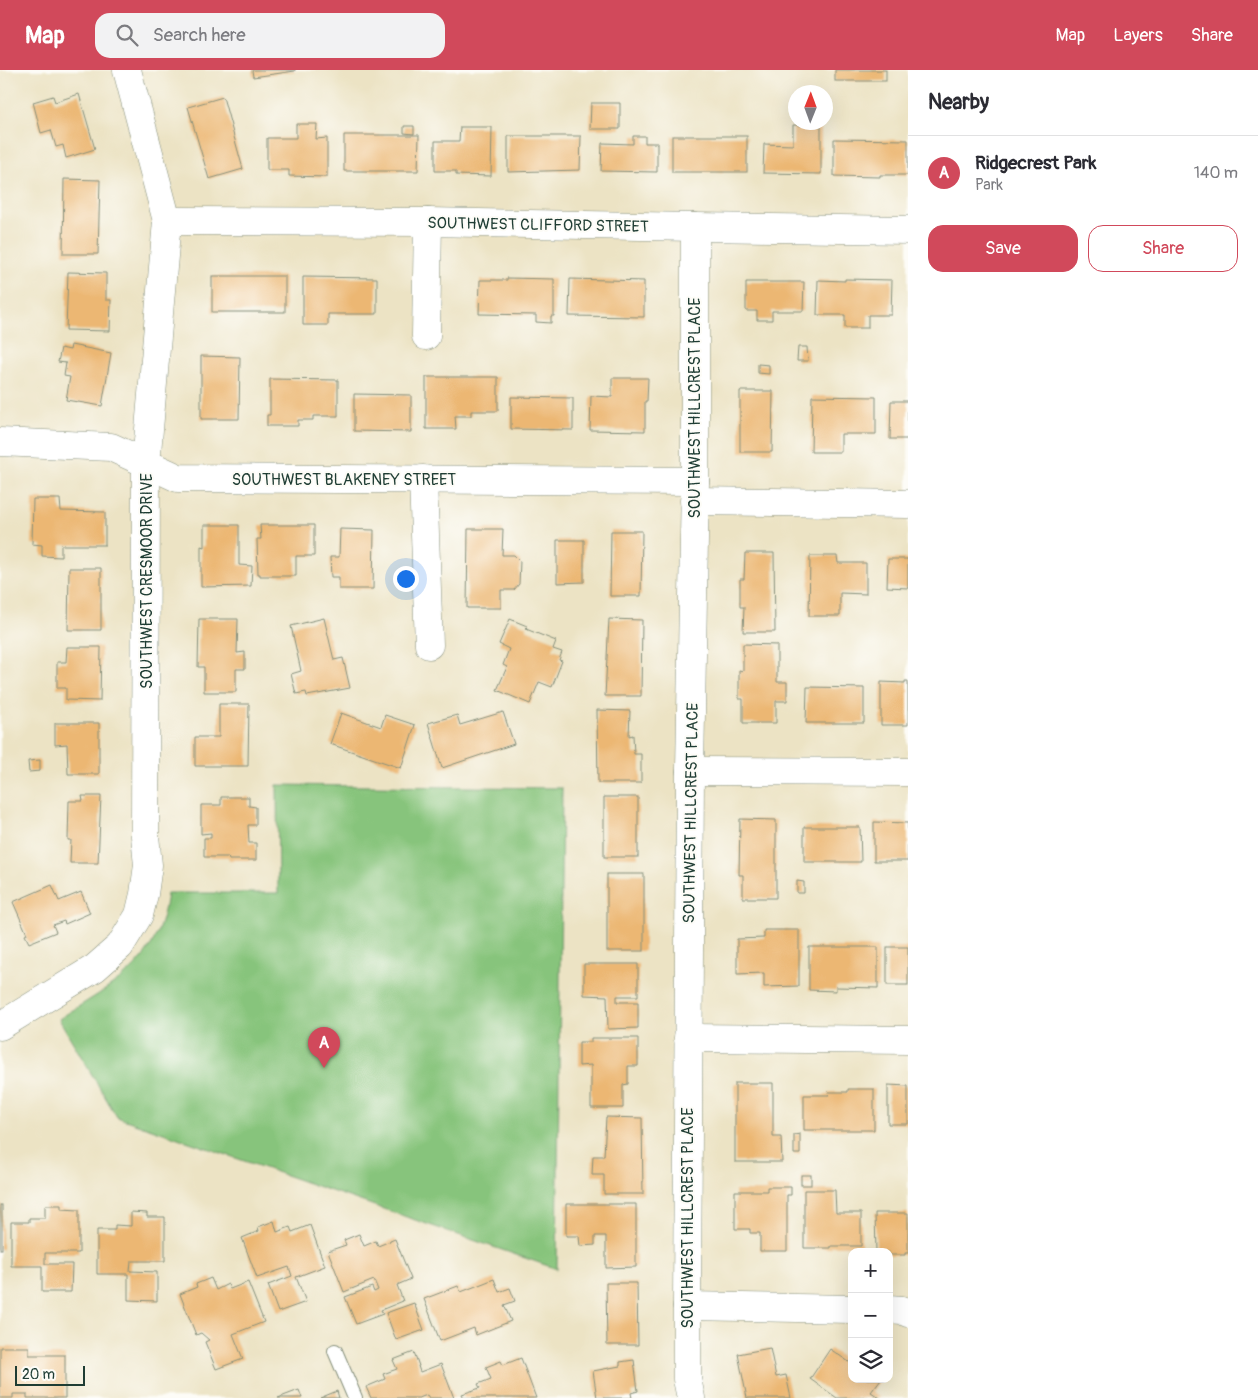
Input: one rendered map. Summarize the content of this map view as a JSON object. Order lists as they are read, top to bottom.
{
  "streets": {
    "street": [
      "SOUTHWEST CLIFFORD STREET",
      "SOUTHWEST HILLCREST PLACE",
      "SOUTHWEST BLAKENEY STREET",
      "SOUTHWEST CRESMOOR DRIVE"
    ]
  },
  "crossings": [
    ["SOUTHWEST CLIFFORD STREET", "SOUTHWEST HILLCREST PLACE"],
    ["SOUTHWEST CLIFFORD STREET", "SOUTHWEST CRESMOOR DRIVE"],
    ["SOUTHWEST HILLCREST PLACE", "SOUTHWEST BLAKENEY STREET"],
    ["SOUTHWEST BLAKENEY STREET", "SOUTHWEST CRESMOOR DRIVE"]
  ],
  "scale_bar": "20 m",
  "north": "top",
  "page": {
    "header": "Map",
    "search": "Search here",
    "nav": ["Map", "Layers", "Share"],
    "heading": "Nearby",
    "list": [
      {
        "mark": "A",
        "name": "Ridgecrest Park",
        "note": "Park",
        "value": "140 m"
      }
    ],
    "buttons": ["Save", "Share"],
    "pins": "A",
    "map_buttons": ["+", "−"],
    "scale": "20 m"
  }
}
